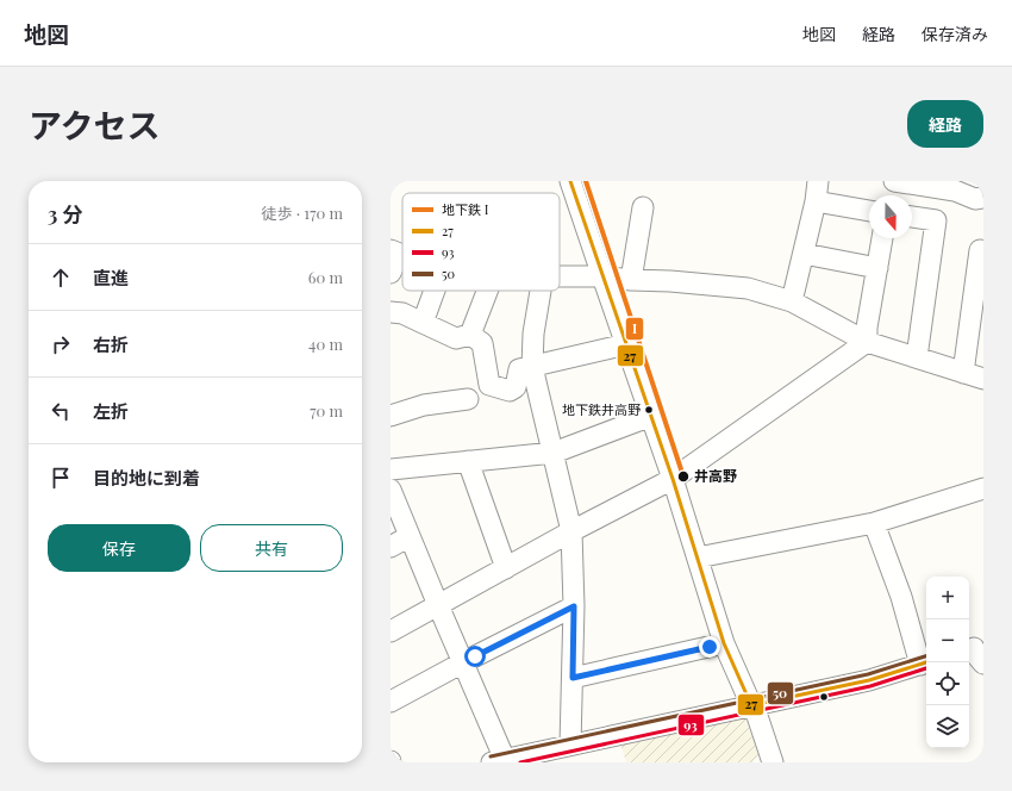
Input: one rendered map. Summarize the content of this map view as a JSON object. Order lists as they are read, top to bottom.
{
  "places": ["地下鉄井高野", "井高野"],
  "lines": [
    "metro line I",
    "transit line 27",
    "transit line 50",
    "transit line 93"
  ],
  "legend": [
    "地下鉄 I",
    "27",
    "93",
    "50"
  ],
  "north": "bottom",
  "page": {
    "header": "地図",
    "nav": ["地図", "経路", "保存済み"],
    "title": "アクセス",
    "buttons": [
      "経路",
      ["保存", "共有"]
    ],
    "heading": ["3 分", "徒歩 · 170 m"],
    "list": [
      ["直進", "60 m"],
      ["右折", "40 m"],
      ["左折", "70 m"],
      "目的地に到着"
    ],
    "map_buttons": ["+", "−"]
  }
}
